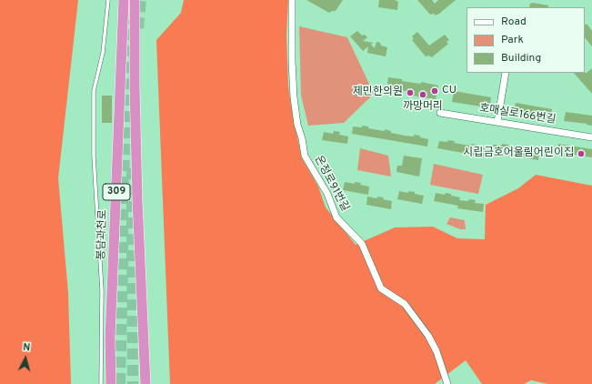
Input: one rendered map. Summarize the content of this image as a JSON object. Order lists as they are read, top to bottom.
{
  "streets": {
    "highway": ["309", "봉담과천로"],
    "street": ["호매실로166번길", "온정로91번길"]
  },
  "places": [
    "CU",
    "제민한의원",
    "까망머리",
    "시립금호어울림어린이집"
  ],
  "legend": ["Road", "Park", "Building"],
  "north": "top"
}
